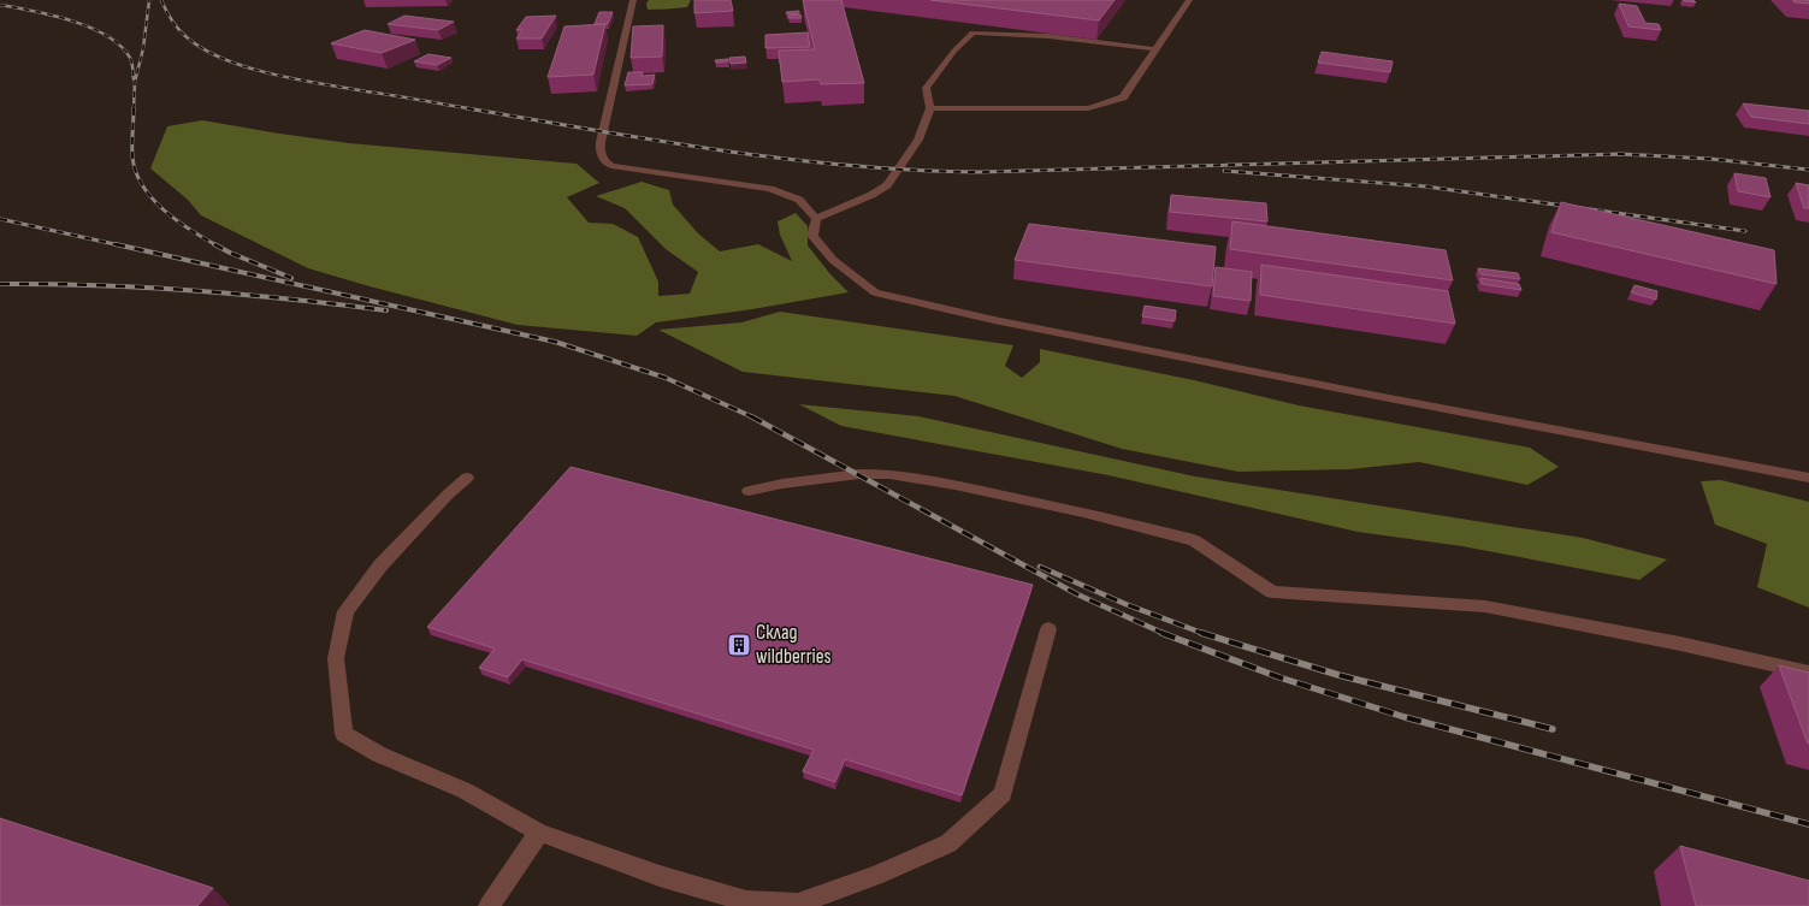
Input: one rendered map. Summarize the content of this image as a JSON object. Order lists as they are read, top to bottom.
{
  "places": {
    "building": ["Склад wildberries"]
  }
}
